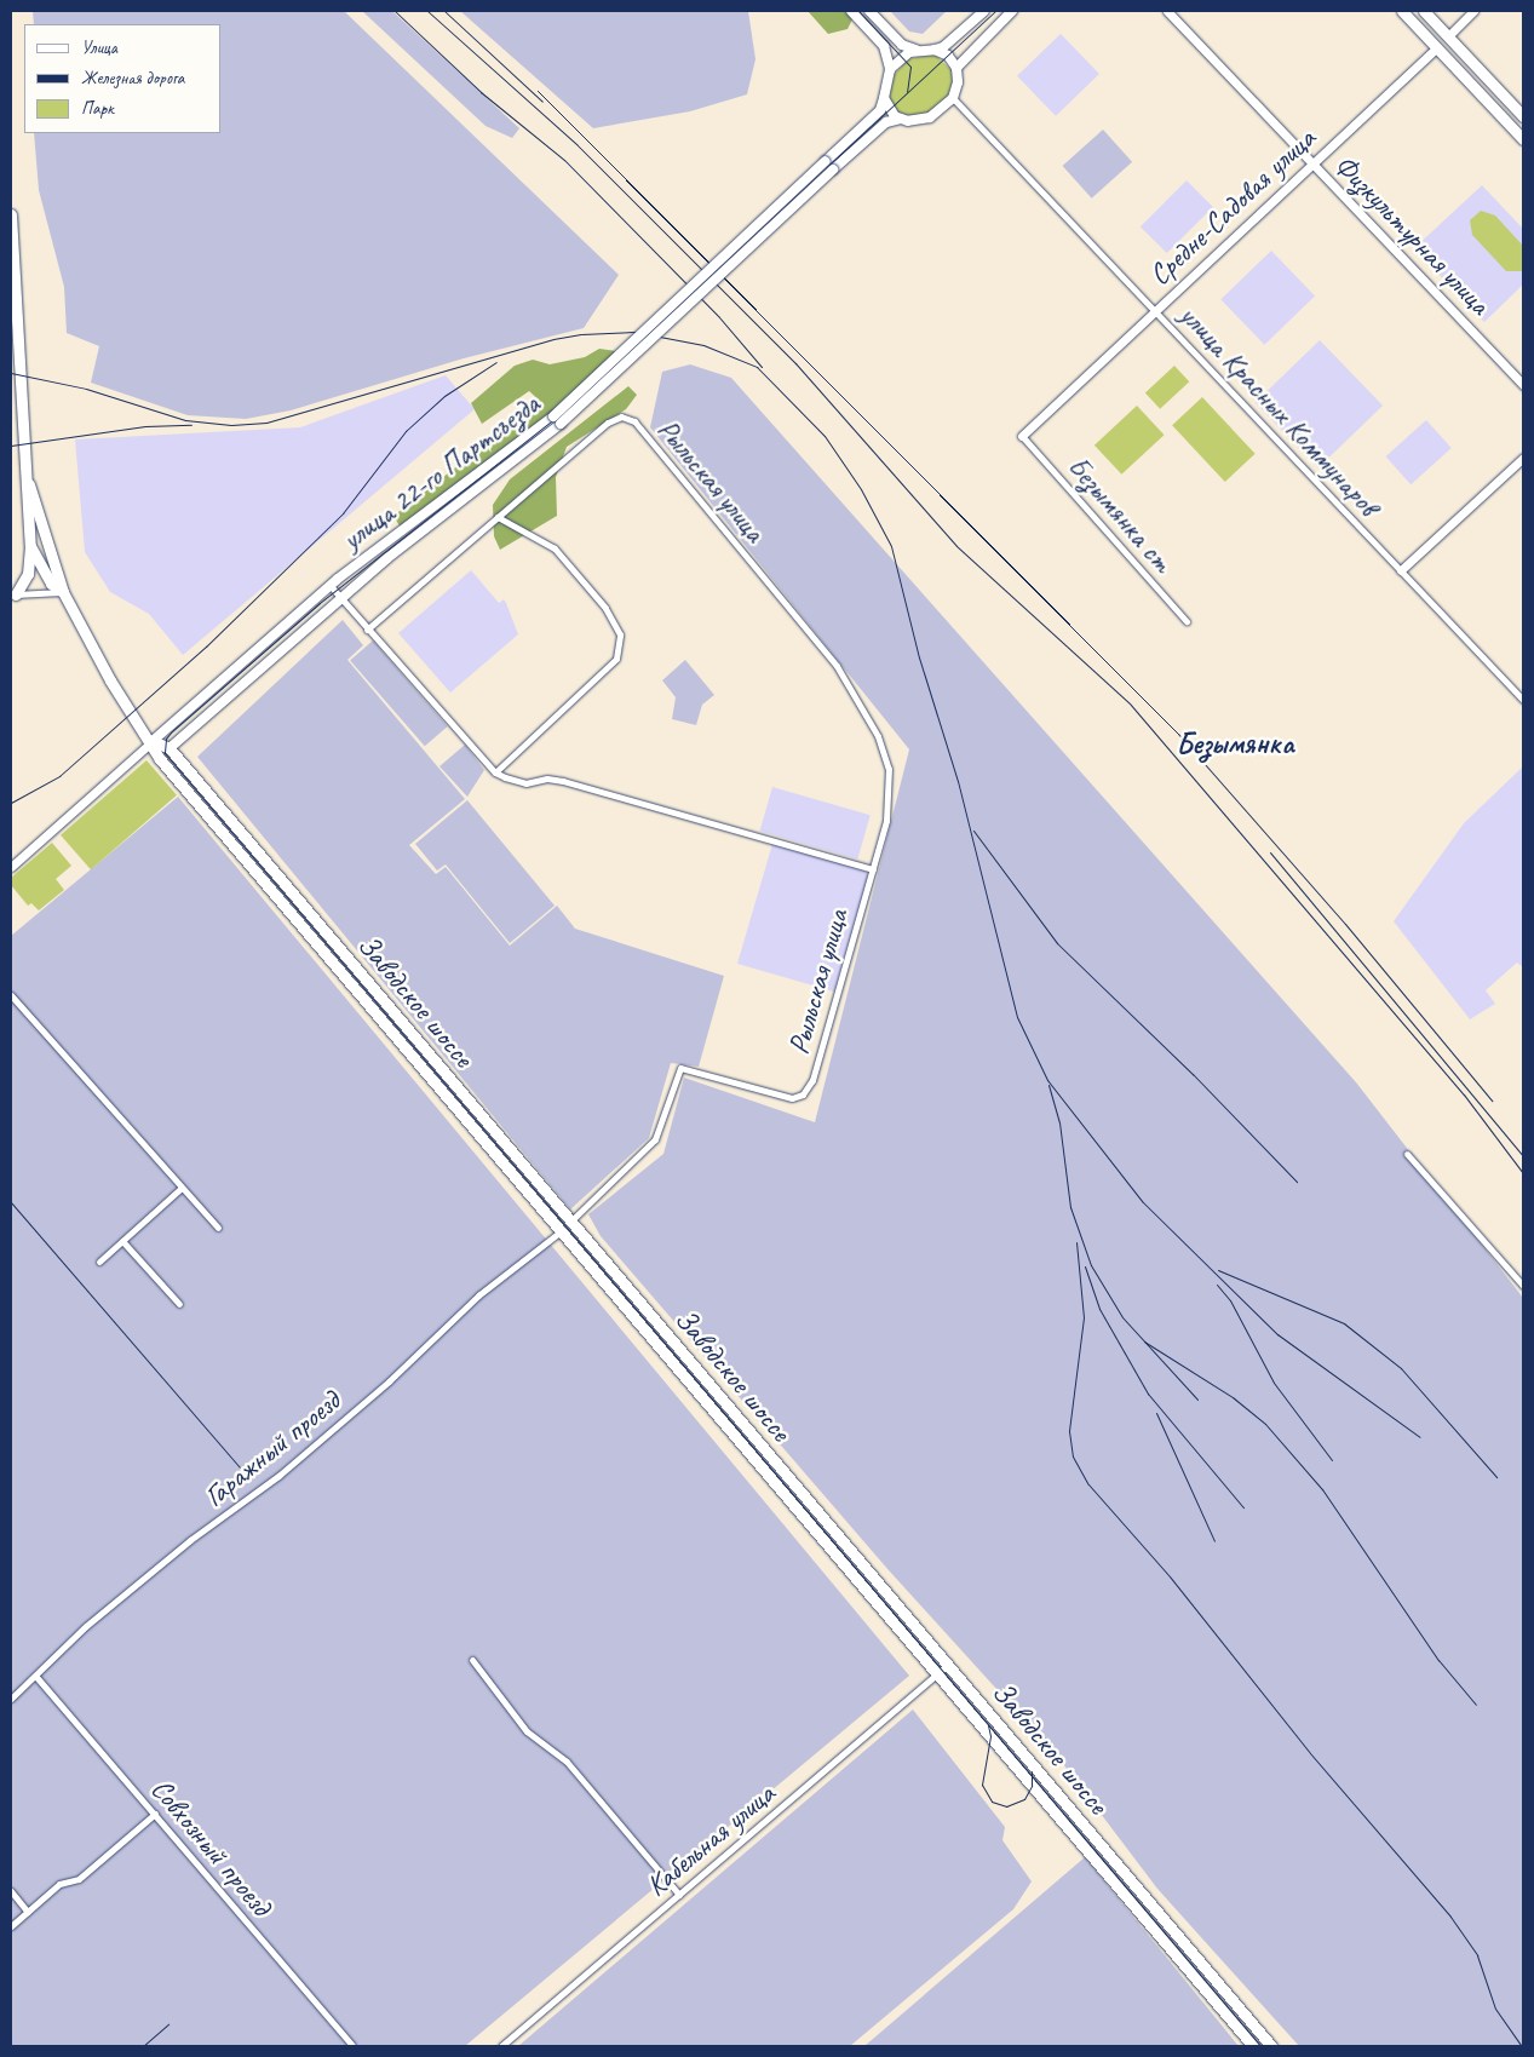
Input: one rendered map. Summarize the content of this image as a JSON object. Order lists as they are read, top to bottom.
{
  "streets": {
    "main road": ["Средне-Садовая улица", "улица 22-го Партсъезда", "Заводское шоссе"],
    "street": [
      "Физкультурная улица",
      "улица Красных Коммунаров",
      "Рыльская улица",
      "Безымянка ст",
      "Гаражный проезд",
      "Кабельная улица",
      "Совхозный проезд"
    ]
  },
  "crossings": [
    ["Средне-Садовая улица", "Физкультурная улица"],
    ["Средне-Садовая улица", "улица Красных Коммунаров"],
    ["Средне-Садовая улица", "Безымянка ст"],
    ["улица Красных Коммунаров", "улица 22-го Партсъезда"],
    ["улица 22-го Партсъезда", "Заводское шоссе"],
    ["Рыльская улица", "Заводское шоссе"],
    ["Заводское шоссе", "Гаражный проезд"],
    ["Заводское шоссе", "Кабельная улица"],
    ["Гаражный проезд", "Совхозный проезд"]
  ],
  "districts": ["Безымянка"],
  "legend": ["Улица", "Железная дорога", "Парк"]
}
